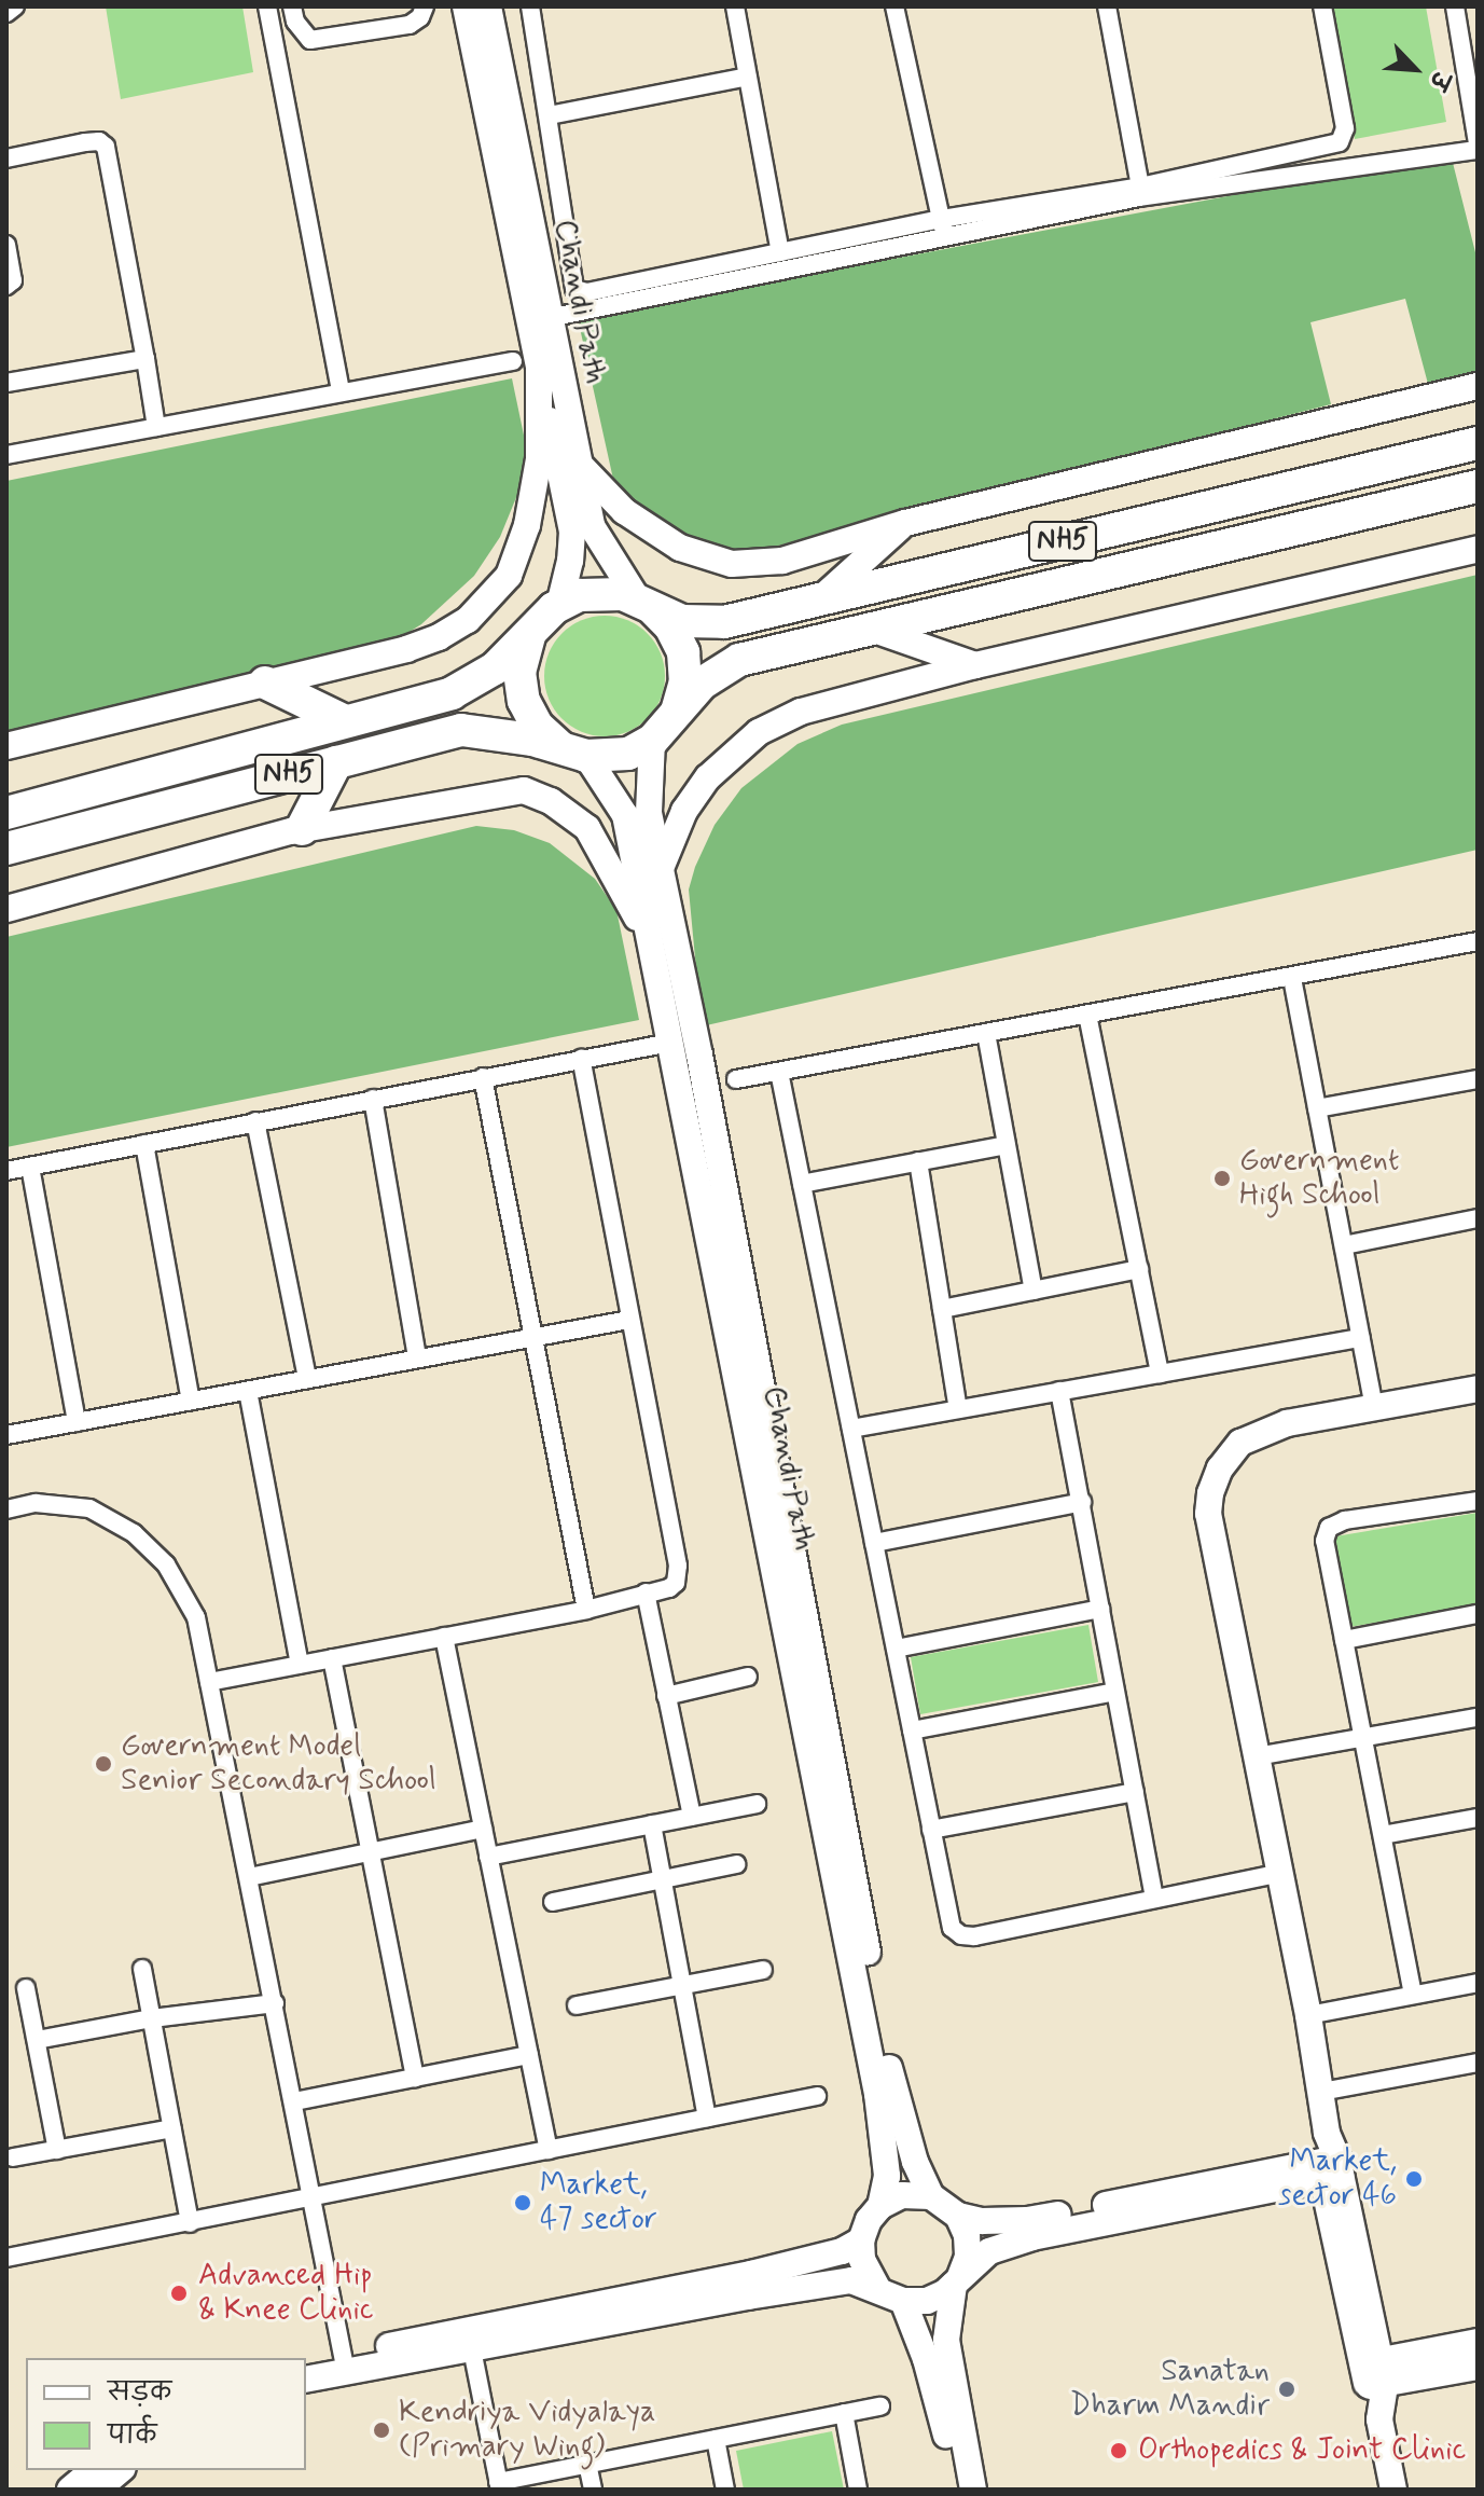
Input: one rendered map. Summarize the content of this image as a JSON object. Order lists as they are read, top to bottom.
{
  "streets": {
    "highway": ["NH5"],
    "street": ["Chandi Path"]
  },
  "crossings": [
    ["Chandi Path", "NH5"]
  ],
  "places": [
    "Government High School",
    "Government Model Senior Secondary School",
    "Market, sector 46",
    "Market, 47 sector",
    "Advanced Hip & Knee Clinic",
    "Sanatan Dharm Mandir",
    "Kendriya Vidyalaya (Primary Wing)",
    "Orthopedics & Joint Clinic"
  ],
  "legend": ["सड़क", "पार्क"],
  "north": "bottom right"
}
